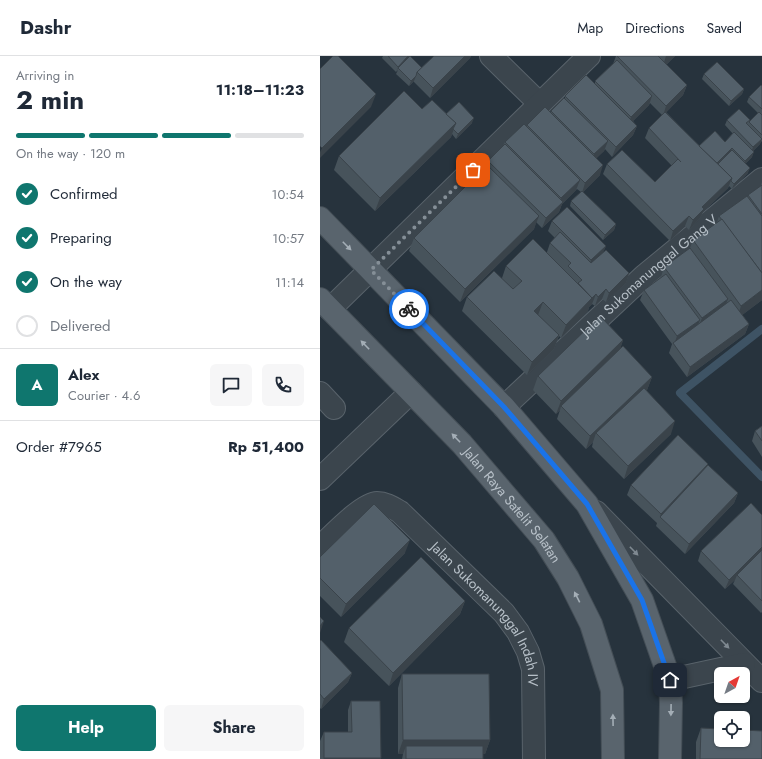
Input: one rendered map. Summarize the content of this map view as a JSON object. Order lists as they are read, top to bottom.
{
  "streets": {
    "main road": ["Jalan Raya Satelit Selatan"],
    "street": ["Jalan Sukomanunggal Gang V", "Jalan Sukomanunggal Indah IV"]
  },
  "north": "top right",
  "page": {
    "header": "Dashr",
    "nav": ["Map", "Directions", "Saved"],
    "heading": ["2 min", "Arriving in", "11:18–11:23"],
    "panel": [
      "Alex",
      "Courier · 4.6",
      "Order #7965",
      "Rp 51,400"
    ],
    "bar": "On the way · 120 m",
    "list": [
      ["Confirmed", "10:54"],
      ["Preparing", "10:57"],
      ["On the way", "11:14"],
      "Delivered"
    ],
    "round": "A",
    "buttons": ["Help", "Share"]
  }
}
